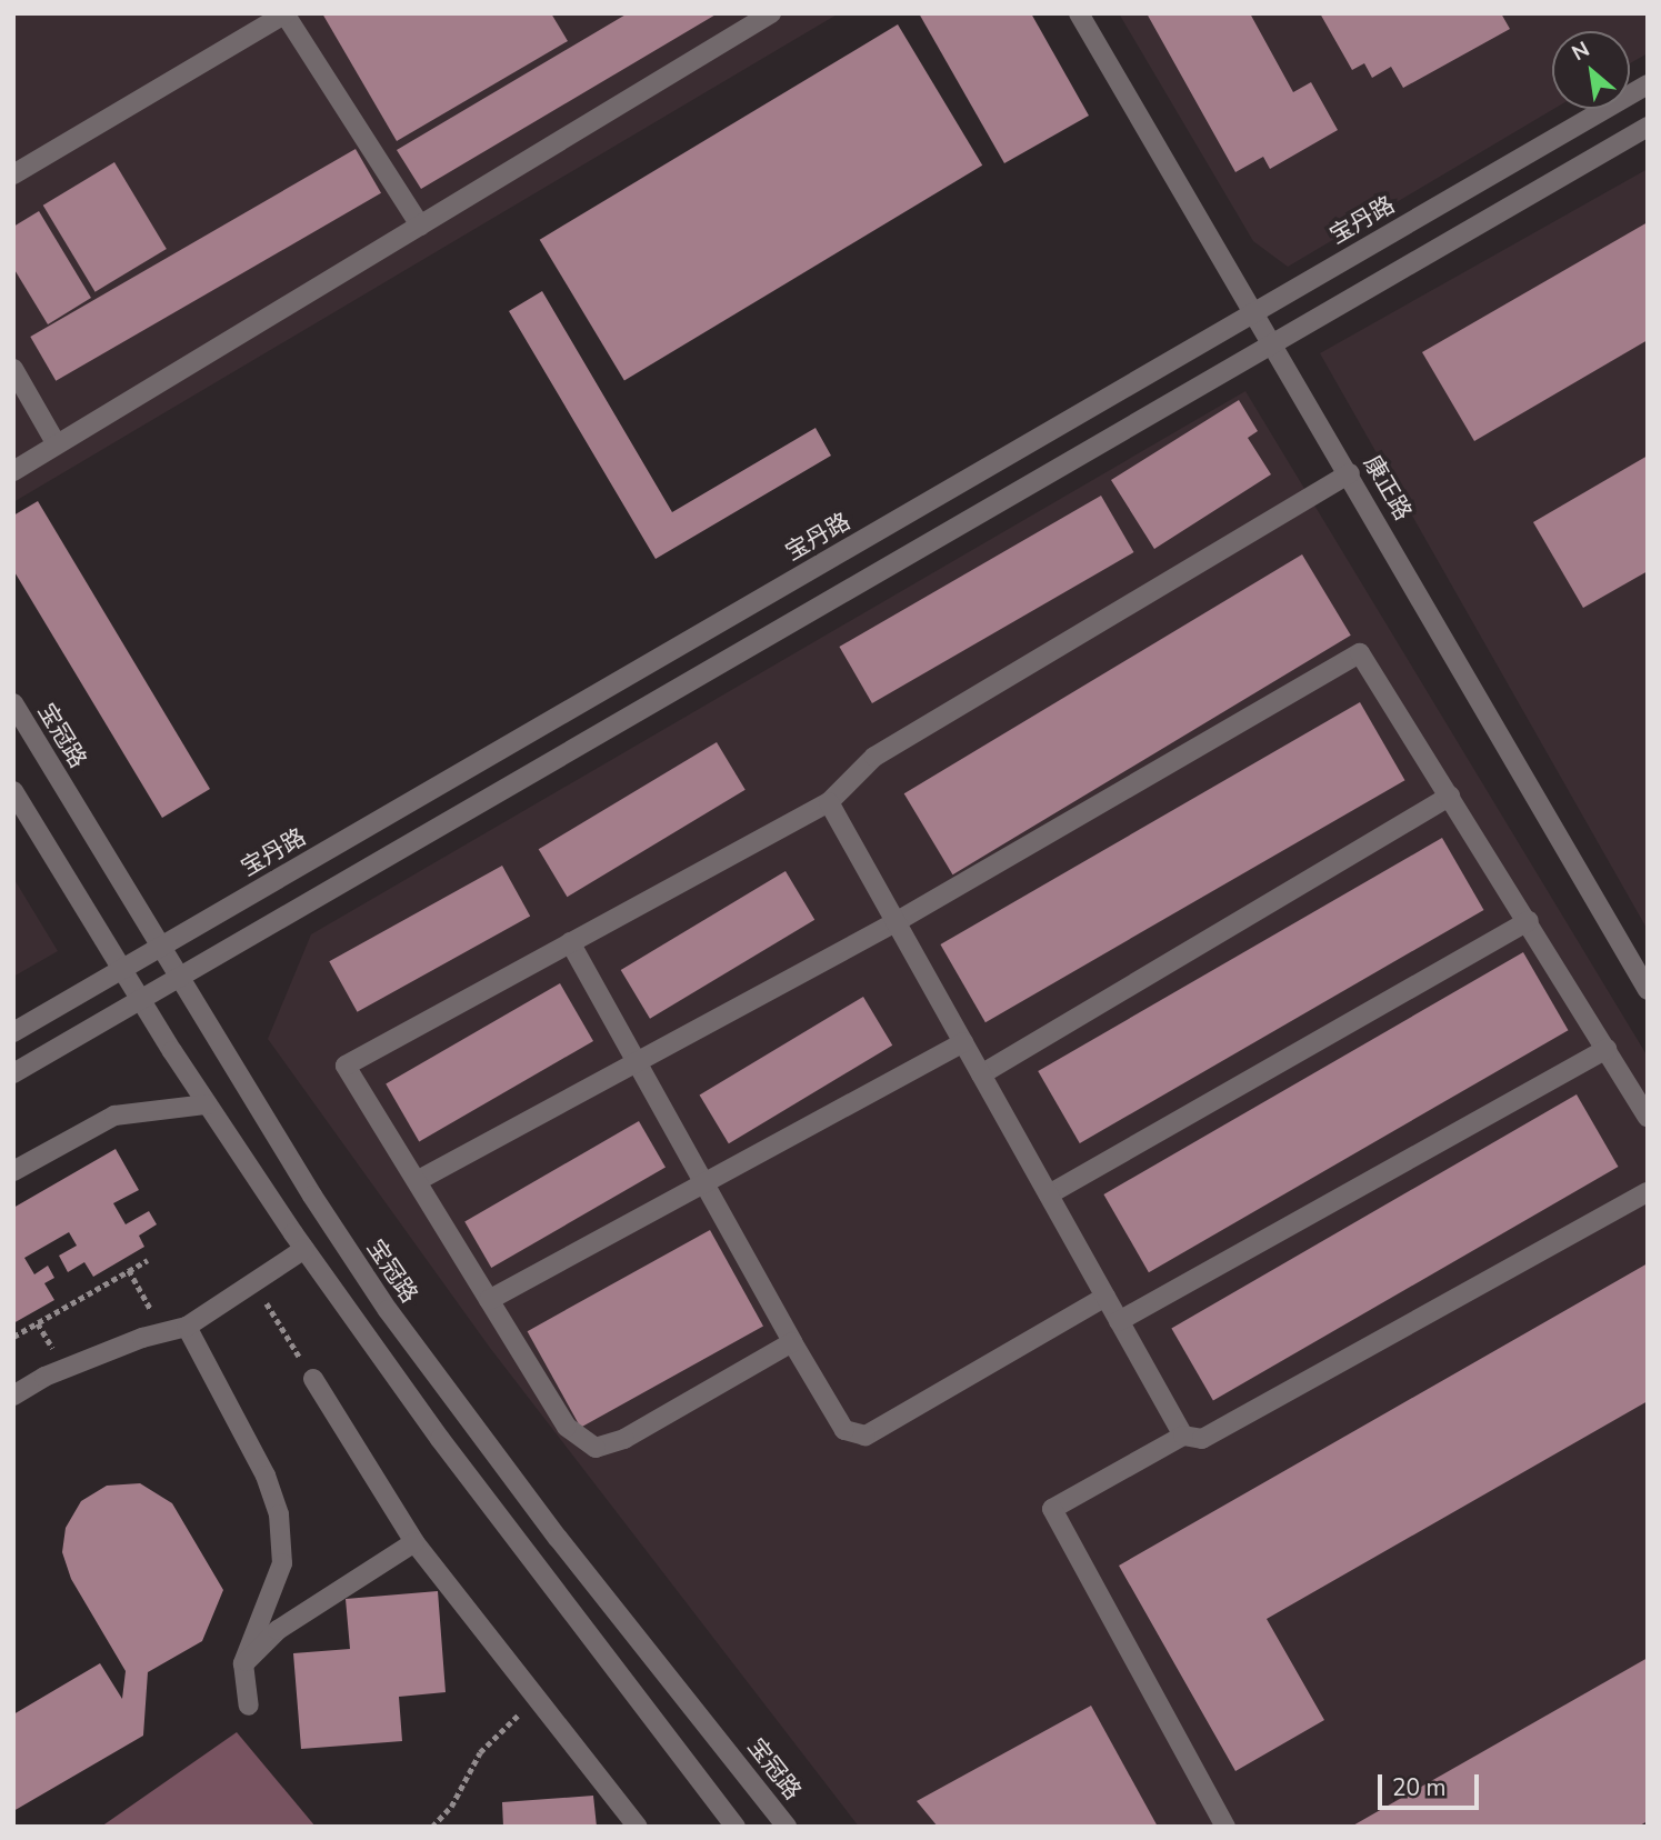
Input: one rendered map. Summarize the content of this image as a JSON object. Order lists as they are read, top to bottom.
{
  "streets": {
    "street": ["宝丹路", "康正路", "宝冠路"]
  },
  "crossings": [
    ["宝丹路", "康正路"],
    ["宝丹路", "宝冠路"]
  ],
  "scale_bar": "20 m",
  "north": "top left"
}
